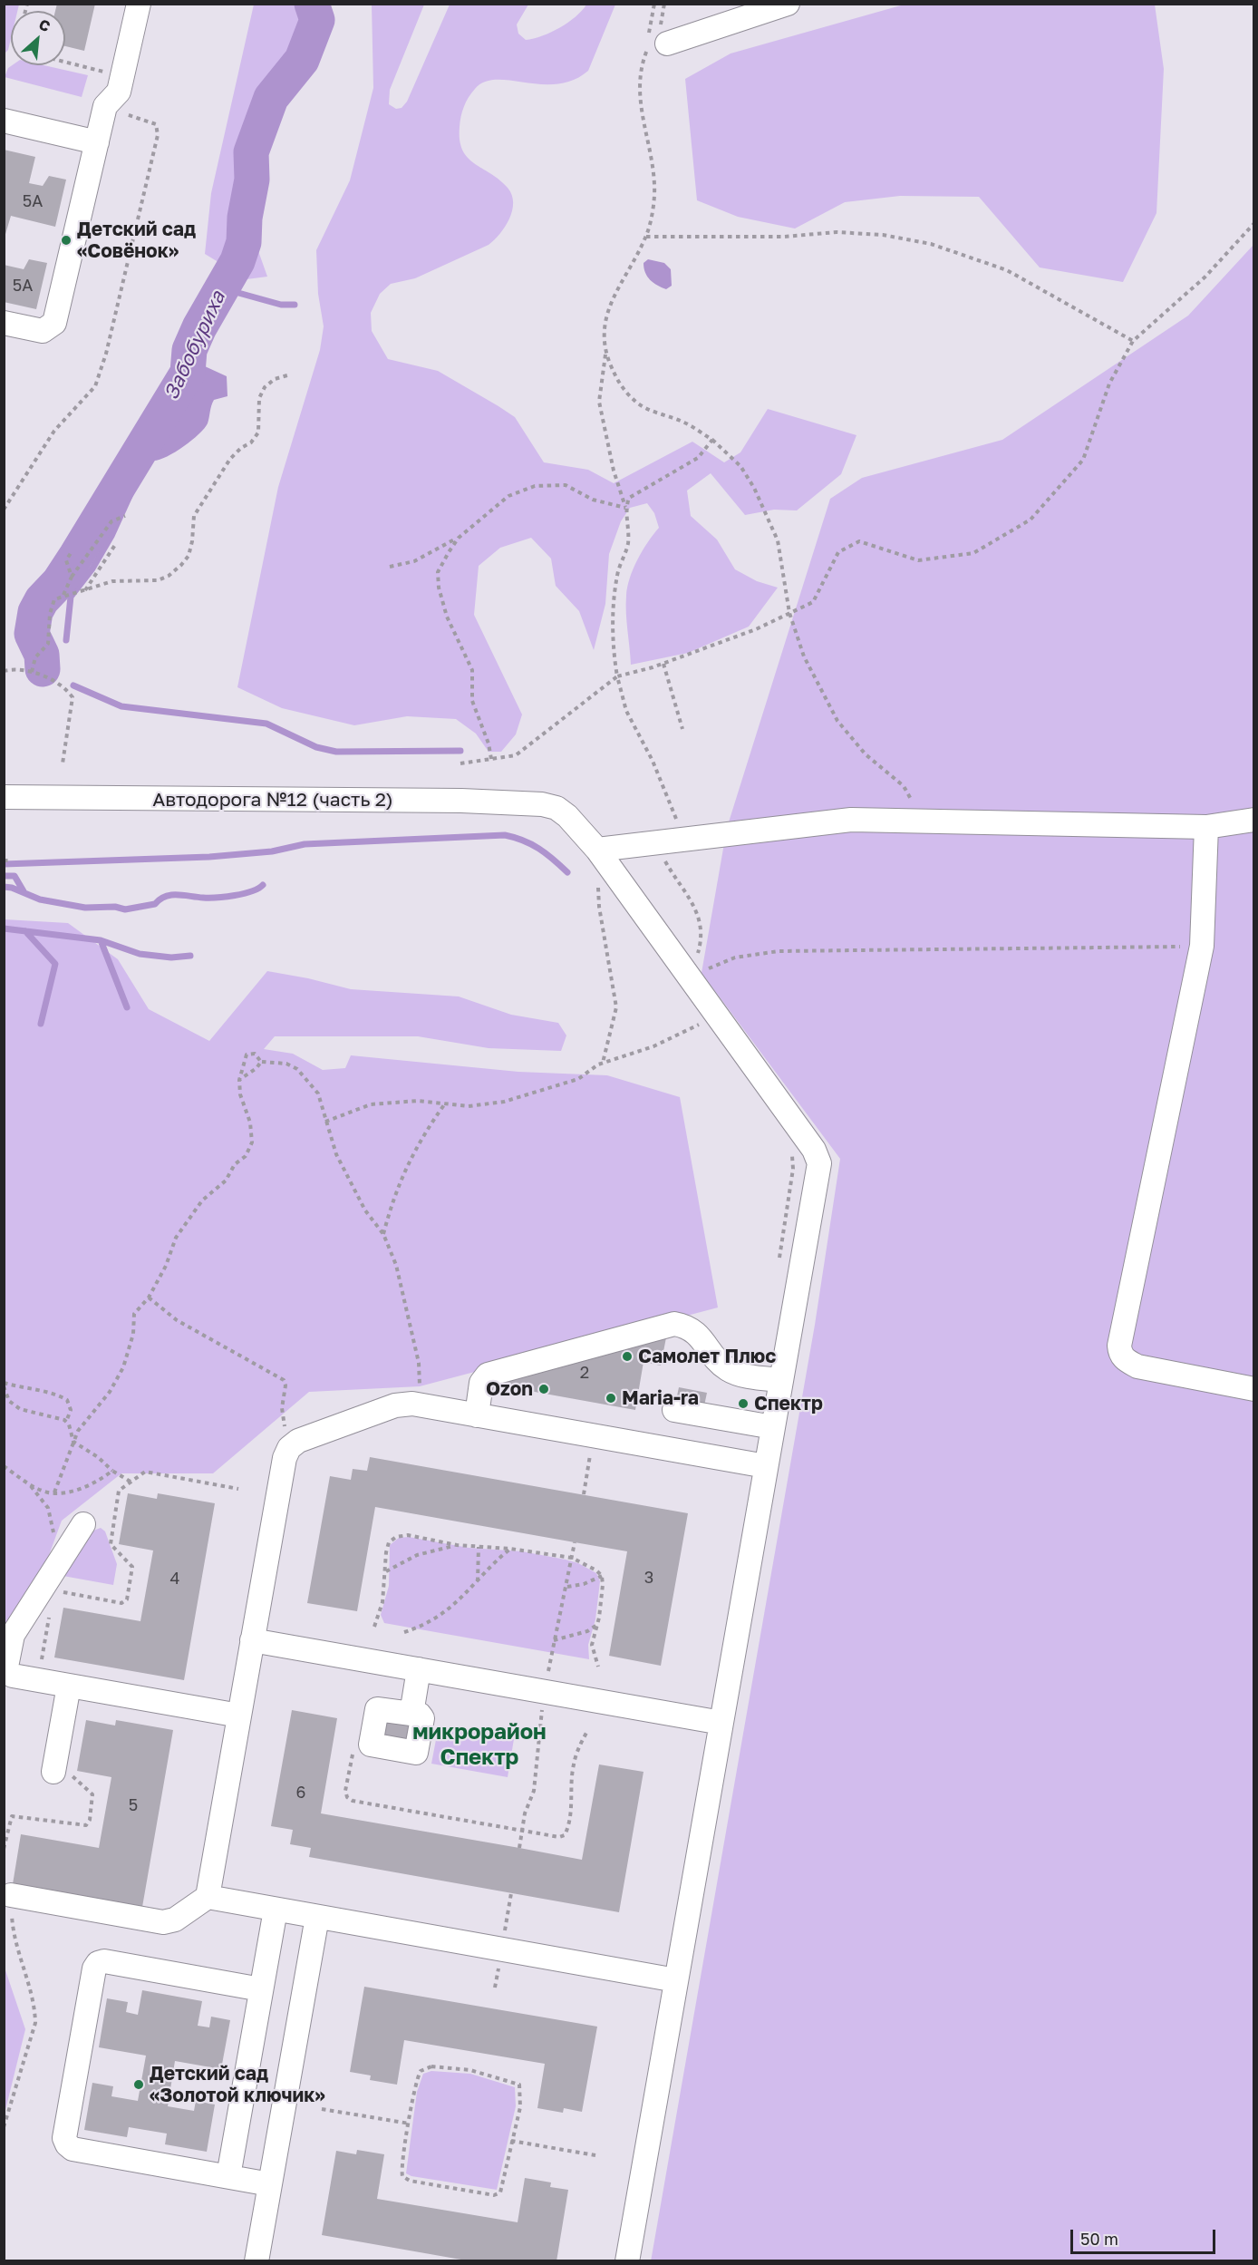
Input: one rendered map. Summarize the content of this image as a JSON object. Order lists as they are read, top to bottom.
{
  "streets": {
    "street": ["Автодорога №12 (часть 2)"]
  },
  "districts": ["микрорайон Спектр"],
  "water": ["Забобуриха"],
  "places": [
    "Детский сад «Совёнок»",
    "Самолет Плюс",
    "Ozon",
    "Maria-ra",
    "Спектр",
    "Детский сад «Золотой ключик»"
  ],
  "house_numbers": [
    "5А",
    "5А",
    "2",
    "3",
    "4",
    "6",
    "5"
  ],
  "scale_bar": "50 m",
  "north": "top right"
}
